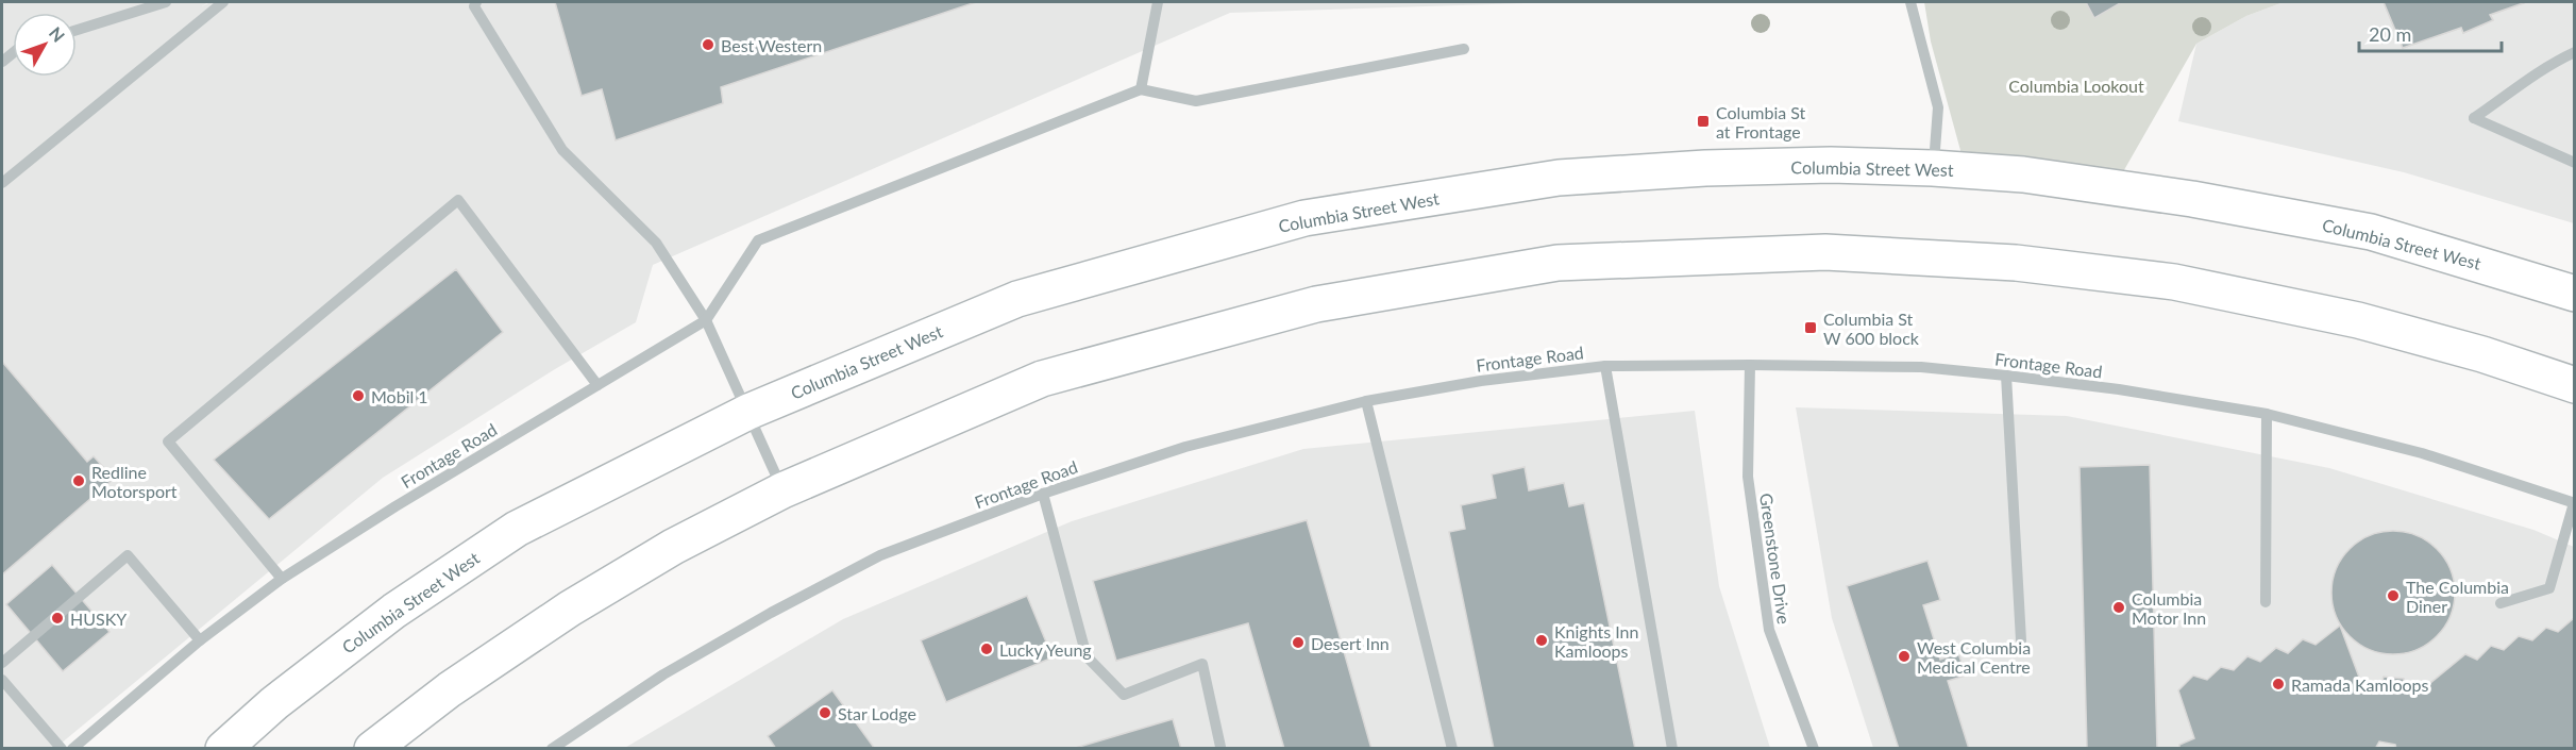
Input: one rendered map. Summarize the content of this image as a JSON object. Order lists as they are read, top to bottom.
{
  "streets": {
    "main road": ["Columbia Street West"],
    "street": ["Frontage Road", "Greenstone Drive"]
  },
  "crossings": [
    ["Frontage Road", "Greenstone Drive"]
  ],
  "parks": ["Columbia Lookout"],
  "places": {
    "other": [
      "Best Western",
      "Mobil 1",
      "Redline Motorsport",
      "The Columbia Diner",
      "Columbia Motor Inn",
      "HUSKY",
      "Knights Inn Kamloops",
      "Desert Inn",
      "Lucky Yeung",
      "West Columbia Medical Centre",
      "Ramada Kamloops",
      "Star Lodge"
    ],
    "transit": ["Columbia St at Frontage", "Columbia St W 600 block"]
  },
  "scale_bar": "20 m",
  "north": "top right"
}
